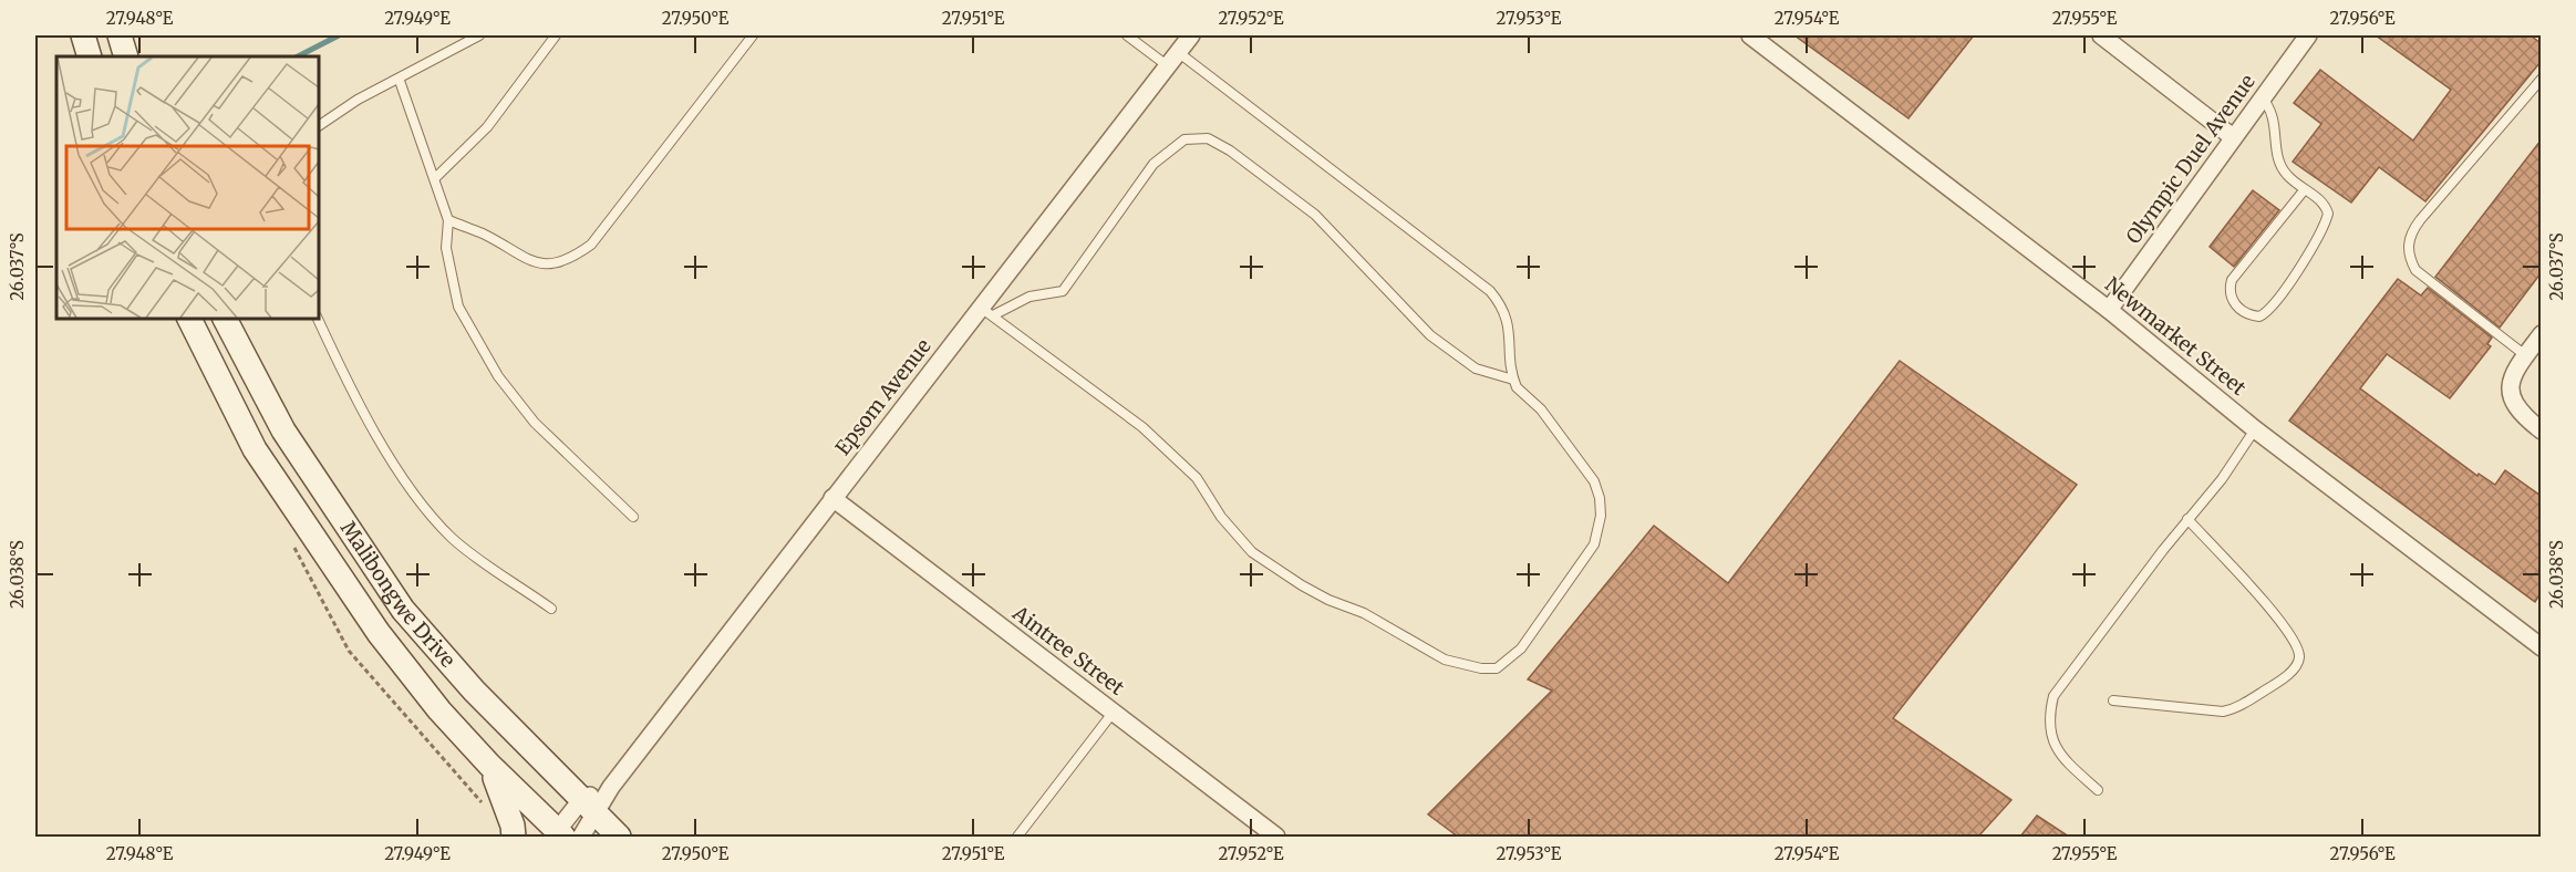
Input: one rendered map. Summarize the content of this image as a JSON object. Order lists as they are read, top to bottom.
{
  "streets": {
    "main road": ["Malibongwe Drive"],
    "street": [
      "Olympic Duel Avenue",
      "Newmarket Street",
      "Epsom Avenue",
      "Aintree Street"
    ]
  },
  "crossings": [
    ["Olympic Duel Avenue", "Newmarket Street"],
    ["Epsom Avenue", "Malibongwe Drive"],
    ["Epsom Avenue", "Aintree Street"]
  ],
  "coordinates": [
    "27.948°E",
    "27.949°E",
    "27.950°E",
    "27.951°E",
    "27.952°E",
    "27.953°E",
    "27.954°E",
    "27.955°E",
    "27.956°E",
    "26.037°S",
    "26.038°S"
  ]
}
